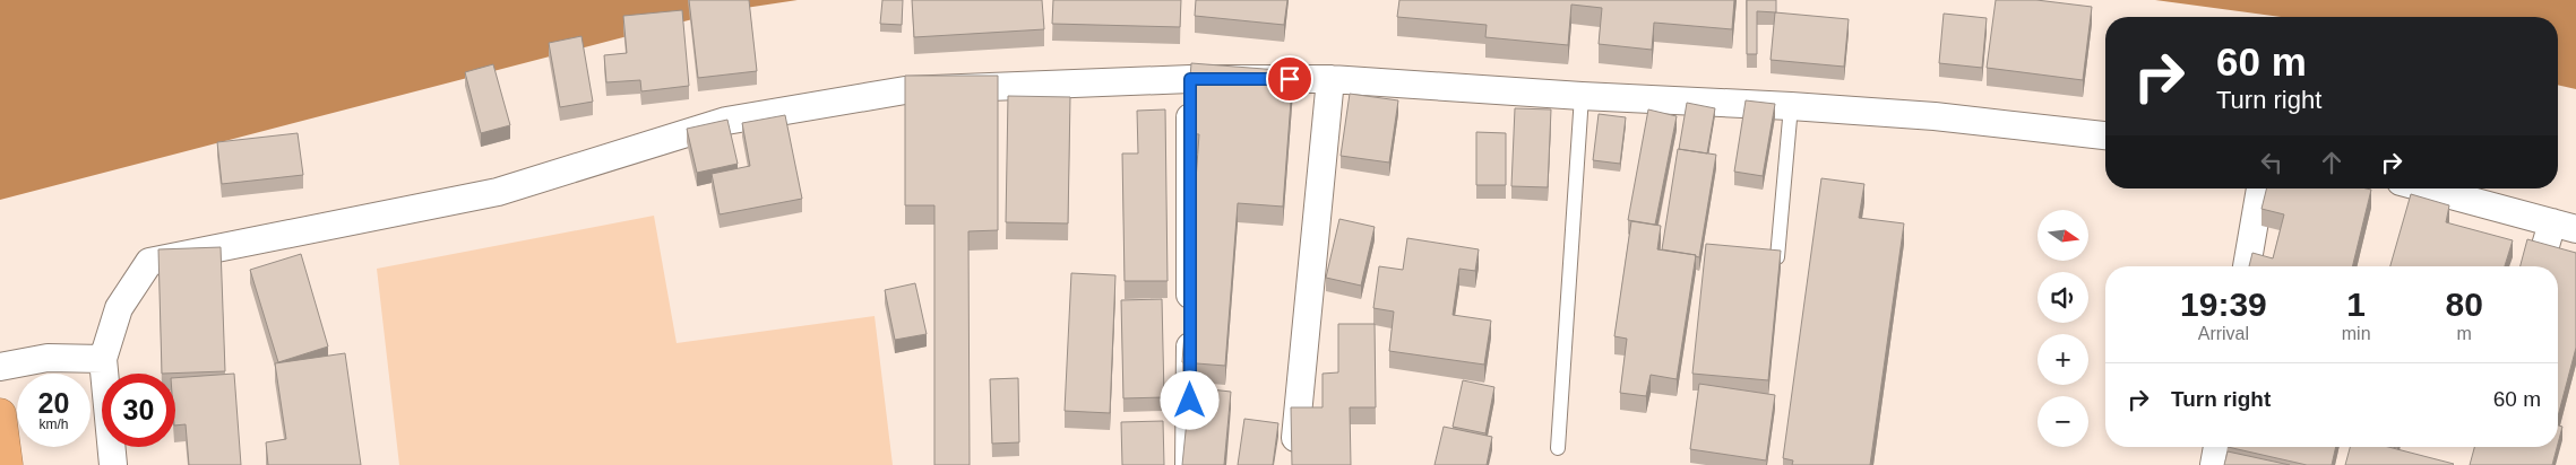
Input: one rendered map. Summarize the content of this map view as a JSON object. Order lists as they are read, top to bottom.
{
  "north": "right",
  "page": {
    "turn": ["60 m", "Turn right"],
    "map_buttons": ["+", "−"],
    "eta": [
      "19:39",
      "Arrival",
      "1",
      "min",
      "80",
      "m"
    ],
    "list": [
      {
        "name": "Turn right",
        "value": "60 m"
      }
    ],
    "speed": "20 km/h",
    "limit": "30"
  }
}
